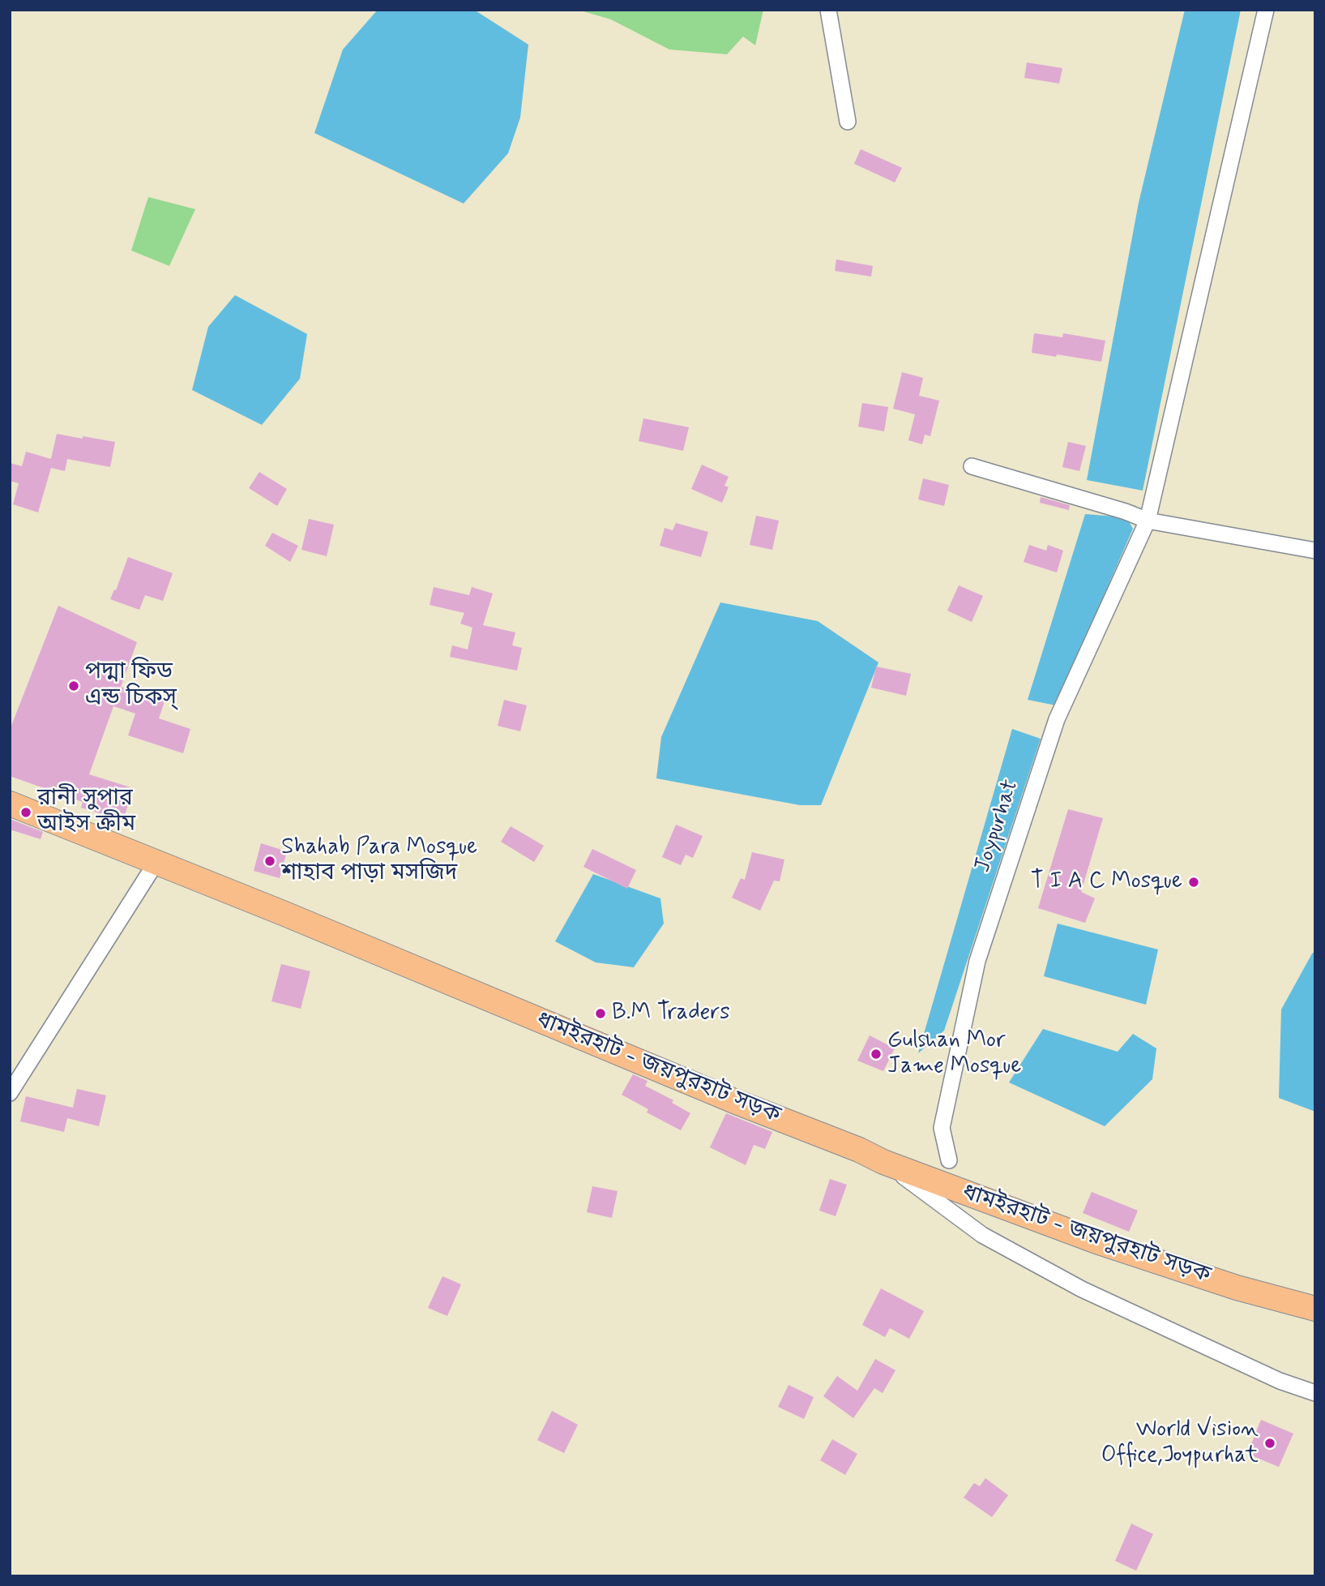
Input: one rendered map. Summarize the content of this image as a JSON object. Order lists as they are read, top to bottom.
{
  "streets": {
    "main road": ["ধামইরহাট - জয়পুরহাট সড়ক"],
    "street": ["Joypurhat"]
  },
  "places": [
    "পদ্মা ফিড এন্ড চিকস্‌",
    "রানী সুপার আইস ক্রীম",
    "Shahab Para Mosque শাহাব পাড়া মসজিদ",
    "T I A C Mosque",
    "B.M Traders",
    "Gulshan Mor Jame Mosque",
    "World Vision Office,Joypurhat"
  ]
}
